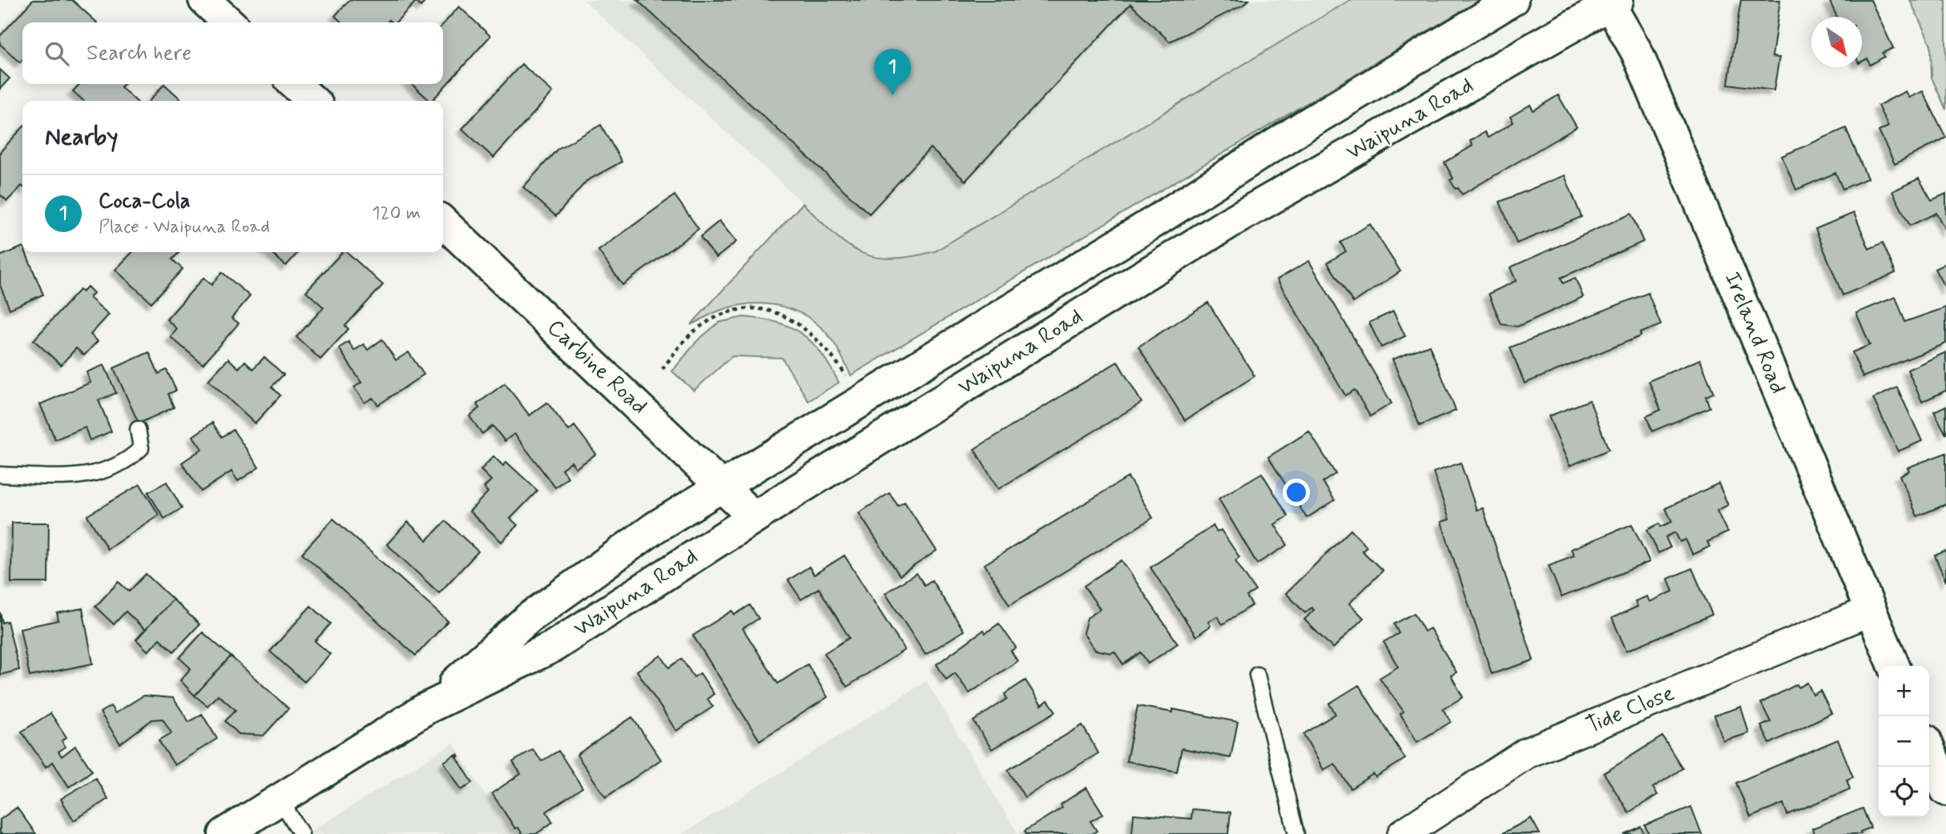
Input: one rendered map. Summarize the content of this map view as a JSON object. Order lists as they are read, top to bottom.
{
  "streets": {
    "main road": ["Waipuna Road", "Ireland Road", "Carbine Road"],
    "street": ["Tide Close"]
  },
  "crossings": [
    ["Waipuna Road", "Ireland Road"],
    ["Waipuna Road", "Carbine Road"],
    ["Ireland Road", "Tide Close"]
  ],
  "north": "bottom right",
  "page": {
    "search": "Search here",
    "pins": "1",
    "heading": "Nearby",
    "list": [
      {
        "mark": "1",
        "name": "Coca-Cola",
        "note": "Place · Waipuna Road",
        "value": "120 m"
      }
    ],
    "map_buttons": ["+", "−"]
  }
}
